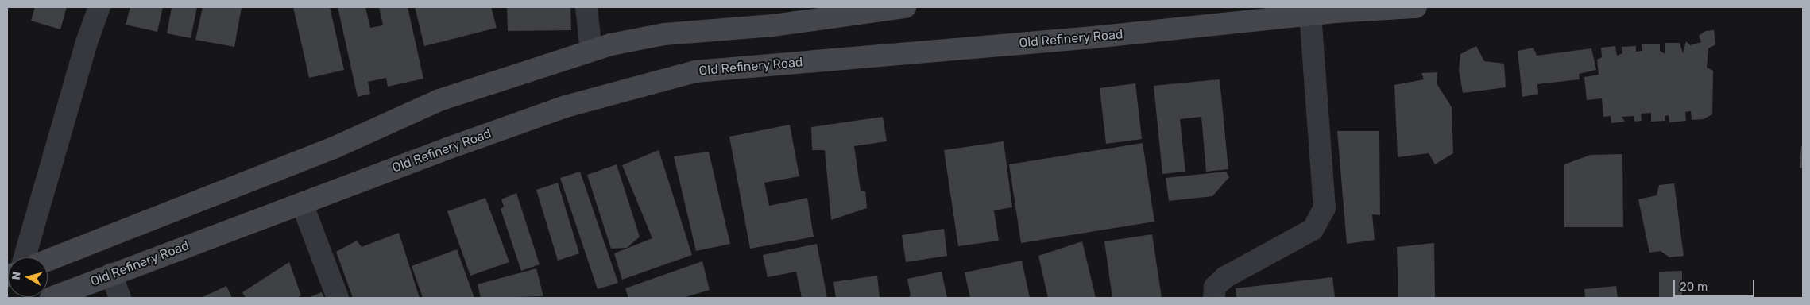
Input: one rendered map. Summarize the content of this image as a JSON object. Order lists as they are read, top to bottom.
{
  "streets": {
    "main road": ["Old Refinery Road"]
  },
  "scale_bar": "20 m",
  "north": "left"
}
